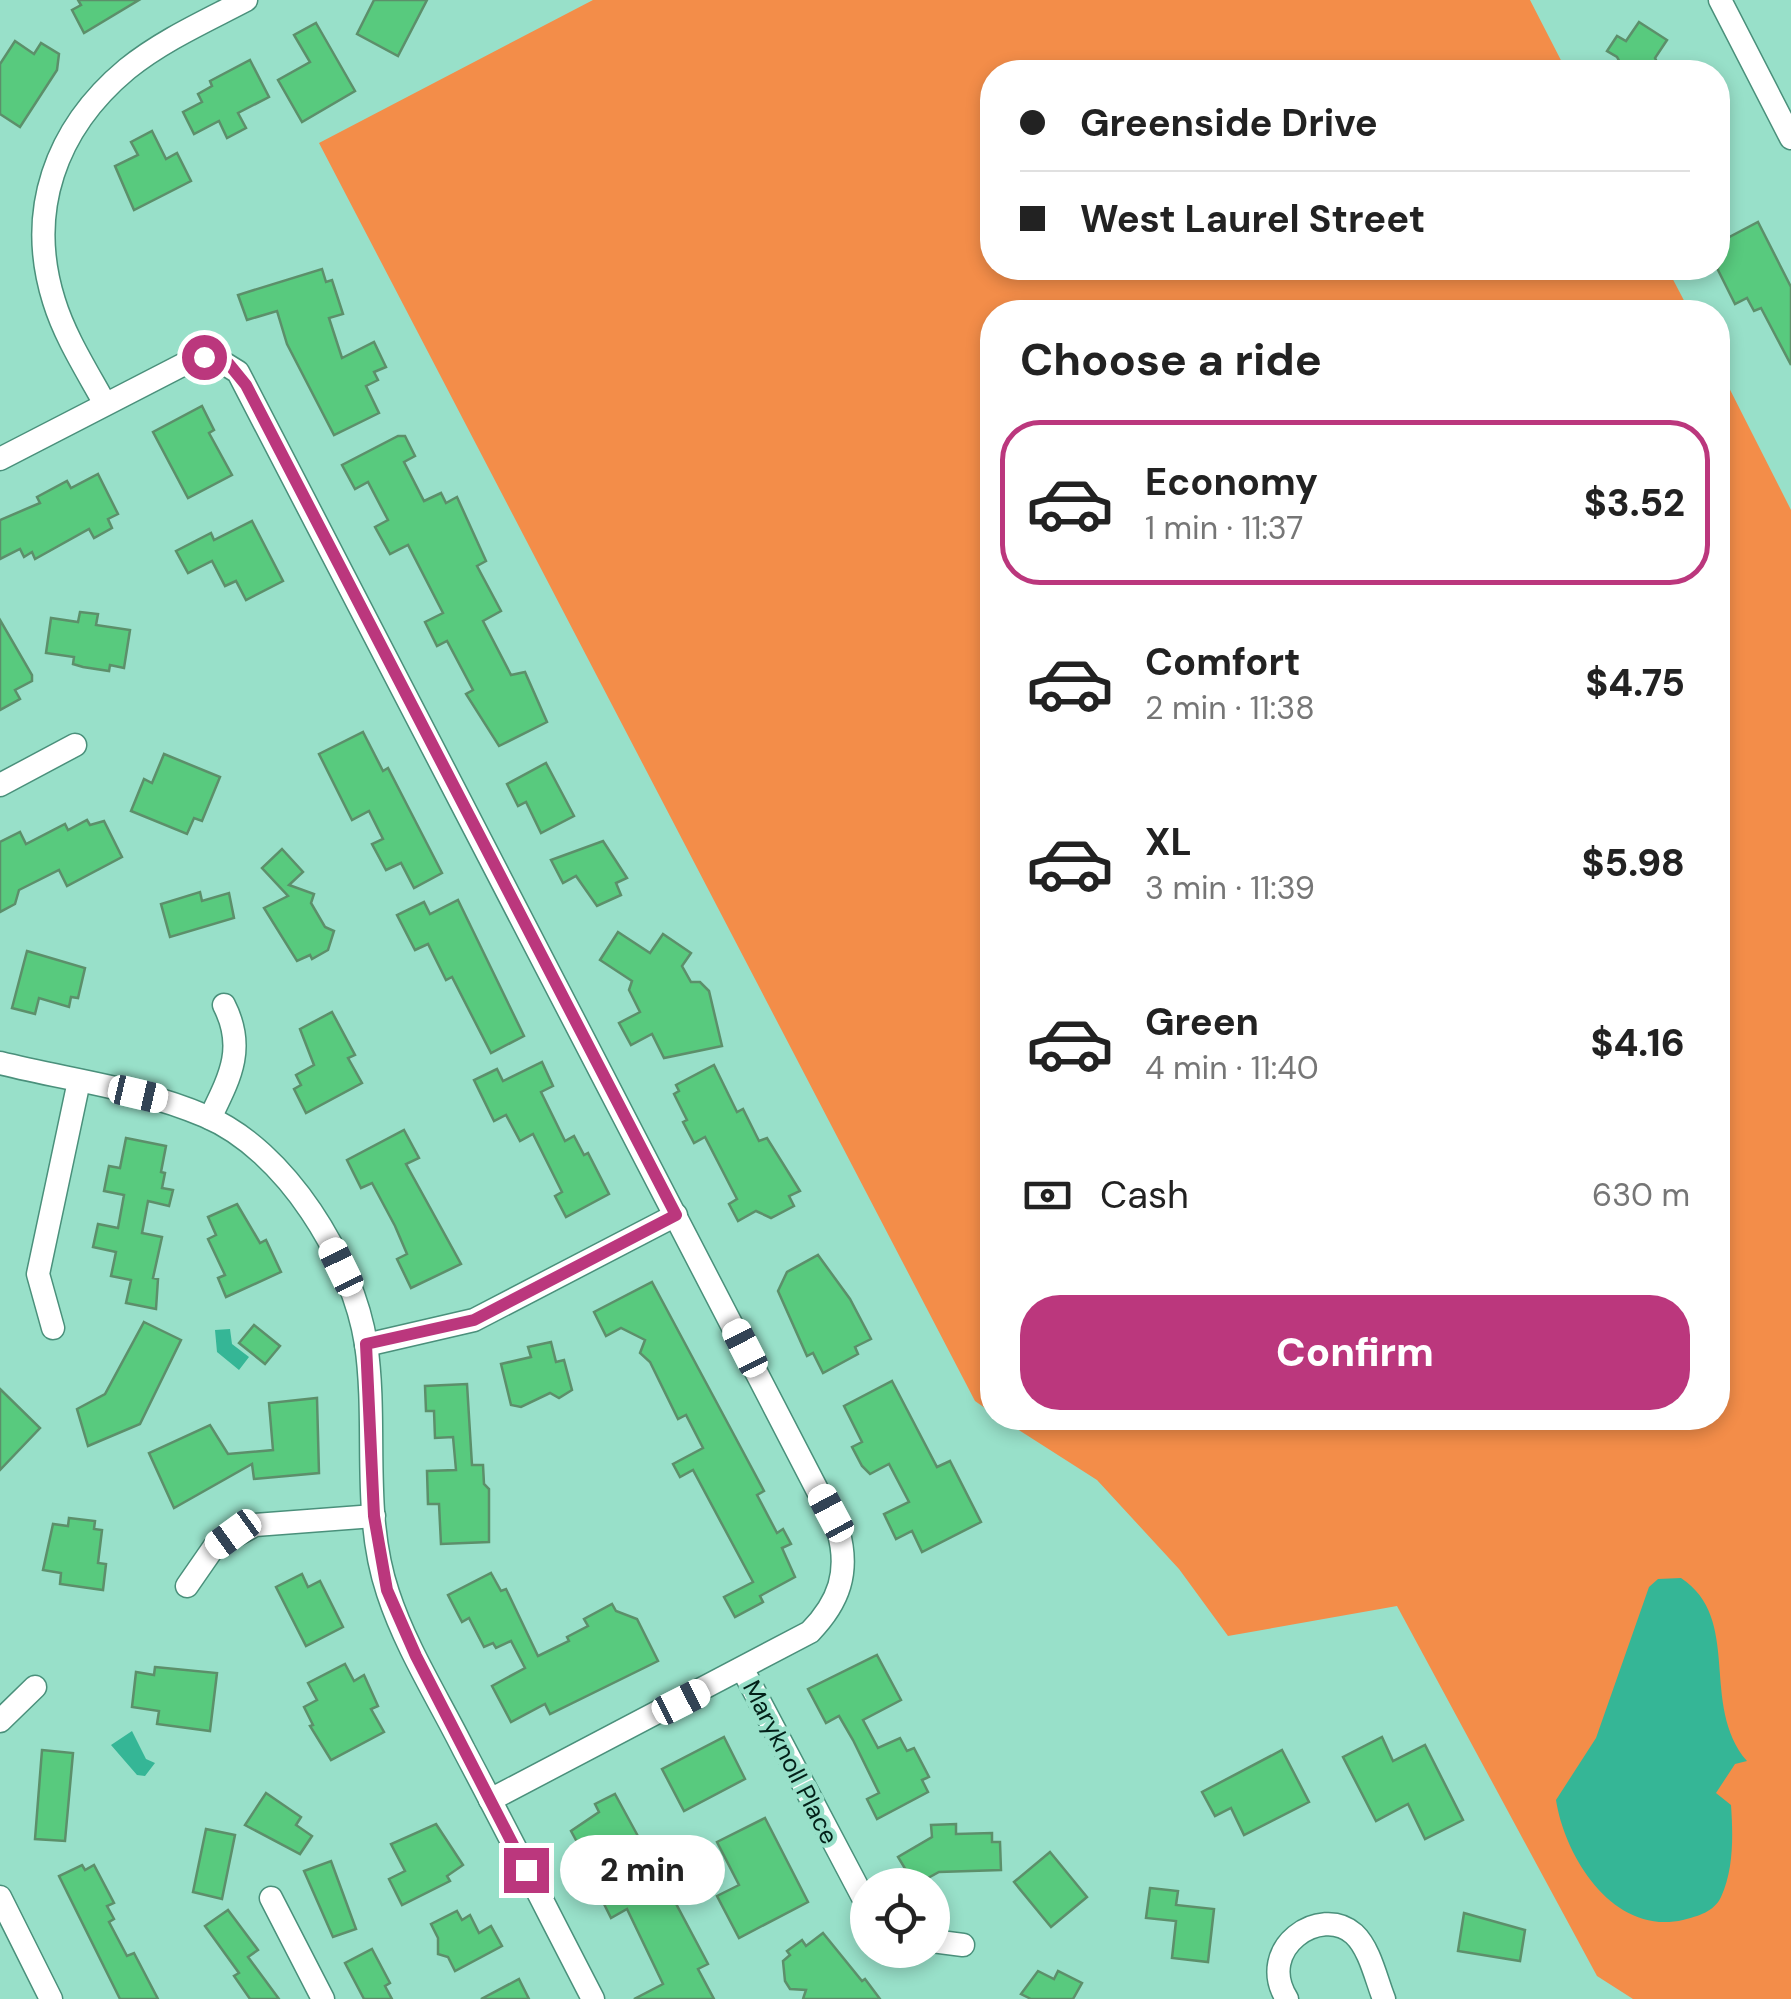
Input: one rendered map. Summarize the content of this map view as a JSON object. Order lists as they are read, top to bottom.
{
  "streets": {
    "street": ["Maryknoll Place"]
  },
  "page": {
    "banner": ["Greenside Drive", "West Laurel Street"],
    "heading": "Choose a ride",
    "list": [
      {
        "name": "Economy",
        "note": "1 min · 11:37",
        "value": "$3.52"
      },
      {
        "name": "Comfort",
        "note": "2 min · 11:38",
        "value": "$4.75"
      },
      {
        "name": "XL",
        "note": "3 min · 11:39",
        "value": "$5.98"
      },
      {
        "name": "Green",
        "note": "4 min · 11:40",
        "value": "$4.16"
      }
    ],
    "pay": ["Cash", "630 m"],
    "buttons": "Confirm",
    "bubble": "2 min"
  }
}
